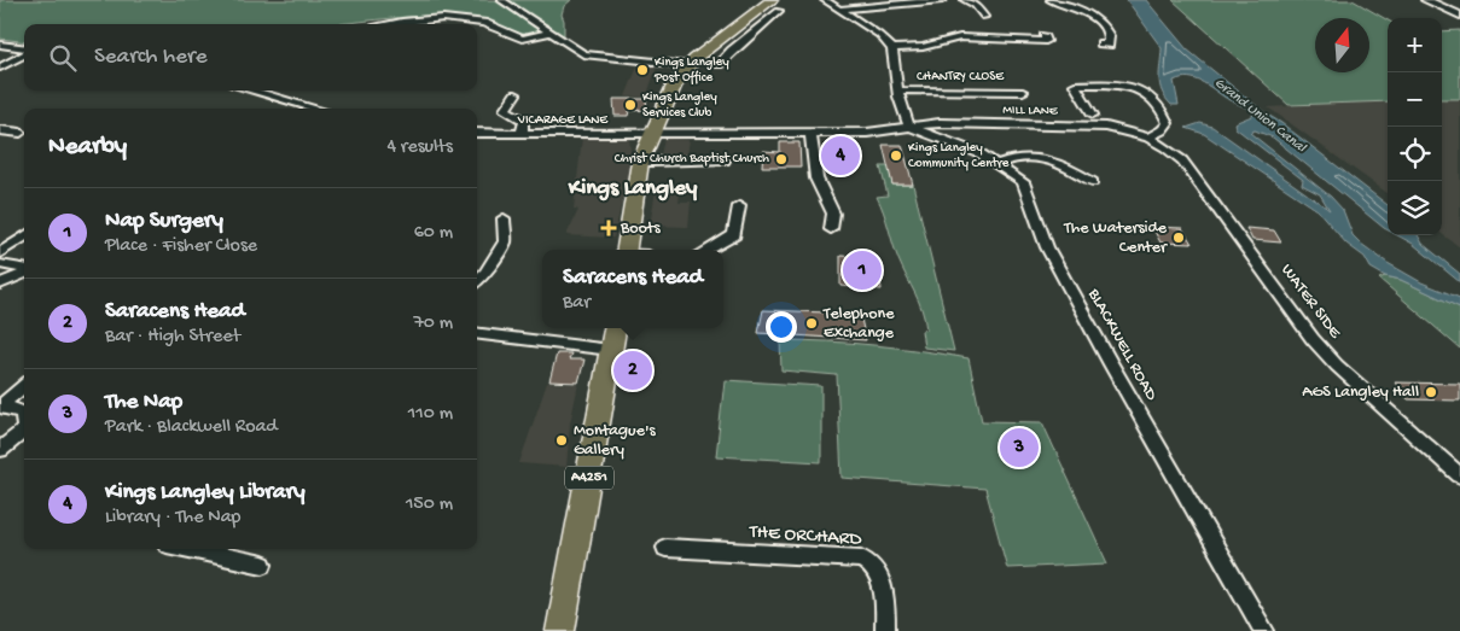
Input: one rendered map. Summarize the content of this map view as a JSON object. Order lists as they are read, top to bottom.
{
  "streets": {
    "main road": ["A4251"],
    "street": [
      "CHANTRY CLOSE",
      "MILL LANE",
      "VICARAGE LANE",
      "WATER SIDE",
      "BLACKWELL ROAD",
      "THE ORCHARD"
    ]
  },
  "crossings": [
    ["MILL LANE", "VICARAGE LANE"],
    ["MILL LANE", "WATER SIDE"],
    ["MILL LANE", "BLACKWELL ROAD"]
  ],
  "districts": ["Kings Langley"],
  "water": ["Grand Union Canal"],
  "places": {
    "other": [
      "Kings Langley Post Office",
      "Kings Langley Services Club",
      "Kings Langley Community Centre",
      "Christ Church Baptist Church",
      "The Waterside Center",
      "Telephone Exchange",
      "AGS Langley Hall",
      "Montague's Gallery"
    ],
    "health": ["Boots"]
  },
  "north": "top",
  "page": {
    "map_buttons": ["+", "−"],
    "search": "Search here",
    "heading": ["Nearby", "4 results"],
    "pins": [
      "4",
      "1",
      "2",
      "3"
    ],
    "list": [
      {
        "mark": "1",
        "name": "Nap Surgery",
        "note": "Place · Fisher Close",
        "value": "60 m"
      },
      {
        "mark": "2",
        "name": "Saracens Head",
        "note": "Bar · High Street",
        "value": "70 m"
      },
      {
        "mark": "3",
        "name": "The Nap",
        "note": "Park · Blackwell Road",
        "value": "110 m"
      },
      {
        "mark": "4",
        "name": "Kings Langley Library",
        "note": "Library · The Nap",
        "value": "150 m"
      }
    ],
    "popup": ["Saracens Head", "Bar"]
  }
}
